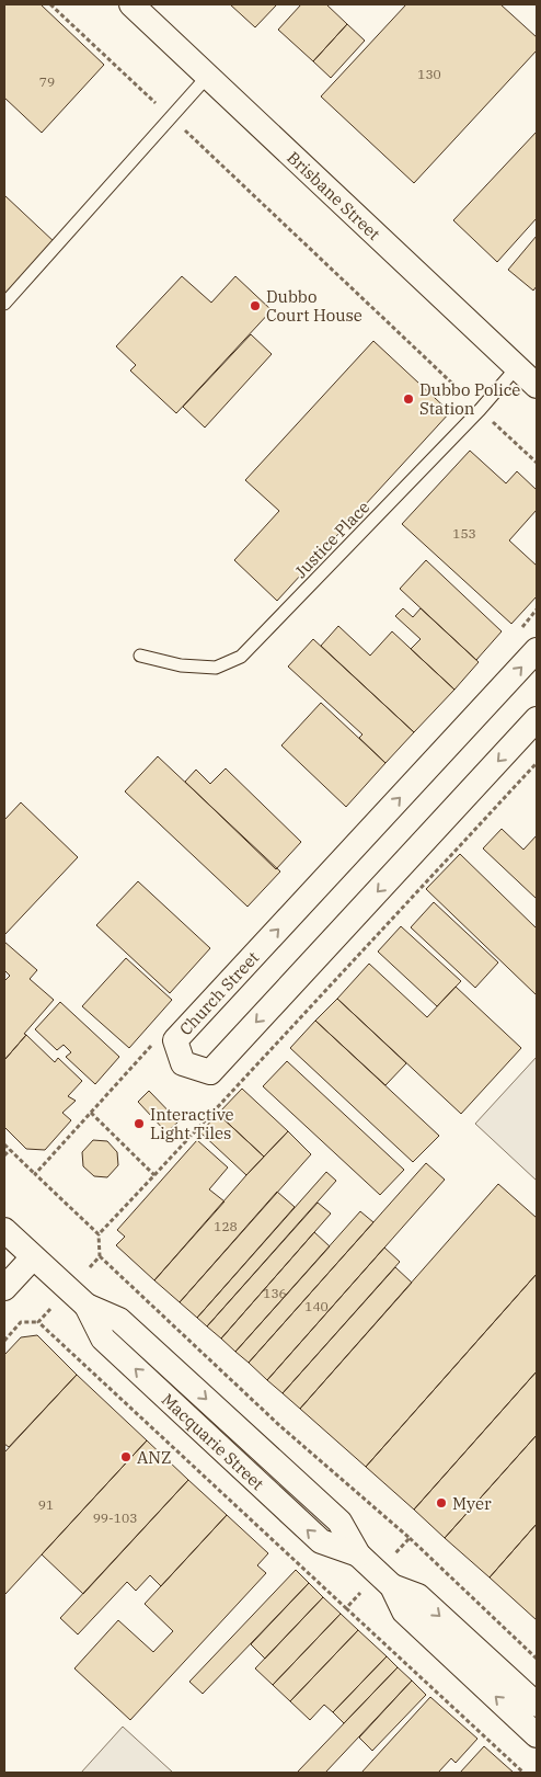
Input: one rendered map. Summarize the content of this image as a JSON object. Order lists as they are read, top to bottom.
{
  "streets": {
    "street": ["Brisbane Street", "Church Street", "Macquarie Street"],
    "lane": ["Justice Place"]
  },
  "crossings": [
    ["Brisbane Street", "Justice Place"]
  ],
  "places": [
    "Dubbo Court House",
    "Dubbo Police Station",
    "Interactive Light Tiles",
    "ANZ",
    "Myer"
  ],
  "house_numbers": [
    "130",
    "79",
    "153",
    "128",
    "136",
    "140",
    "91",
    "99-103"
  ]
}
